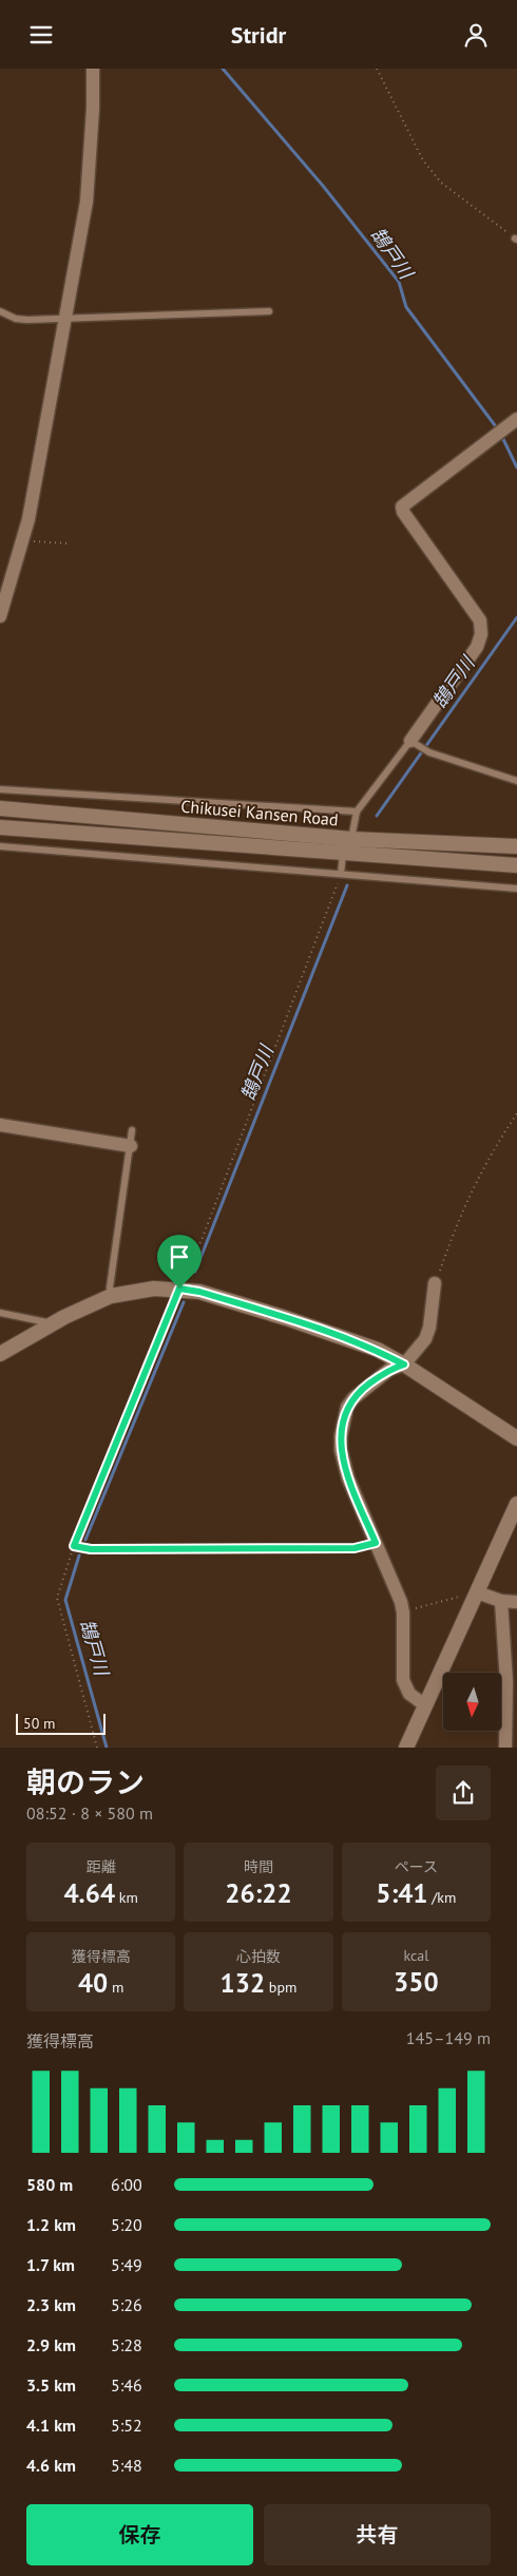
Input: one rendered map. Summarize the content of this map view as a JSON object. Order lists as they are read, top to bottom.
{
  "streets": {
    "street": ["Chikusei Kansen Road"]
  },
  "water": ["鵠戸川"],
  "scale_bar": "50 m",
  "north": "bottom",
  "page": {
    "header": "Stridr",
    "scale": "50 m",
    "heading": ["朝のラン", "08:52 · 8 × 580 m"],
    "stats": [
      ["距離", "4.64 km"],
      ["時間", "26:22"],
      ["ペース", "5:41 /km"],
      ["獲得標高", "40 m"],
      ["心拍数", "132 bpm"],
      ["kcal", "350"]
    ],
    "chart": ["獲得標高", "145–149 m"],
    "list": [
      {
        "name": "580 m",
        "note": "6:00"
      },
      {
        "name": "1.2 km",
        "note": "5:20"
      },
      {
        "name": "1.7 km",
        "note": "5:49"
      },
      {
        "name": "2.3 km",
        "note": "5:26"
      },
      {
        "name": "2.9 km",
        "note": "5:28"
      },
      {
        "name": "3.5 km",
        "note": "5:46"
      },
      {
        "name": "4.1 km",
        "note": "5:52"
      },
      {
        "name": "4.6 km",
        "note": "5:48"
      }
    ],
    "buttons": ["保存", "共有"]
  }
}
